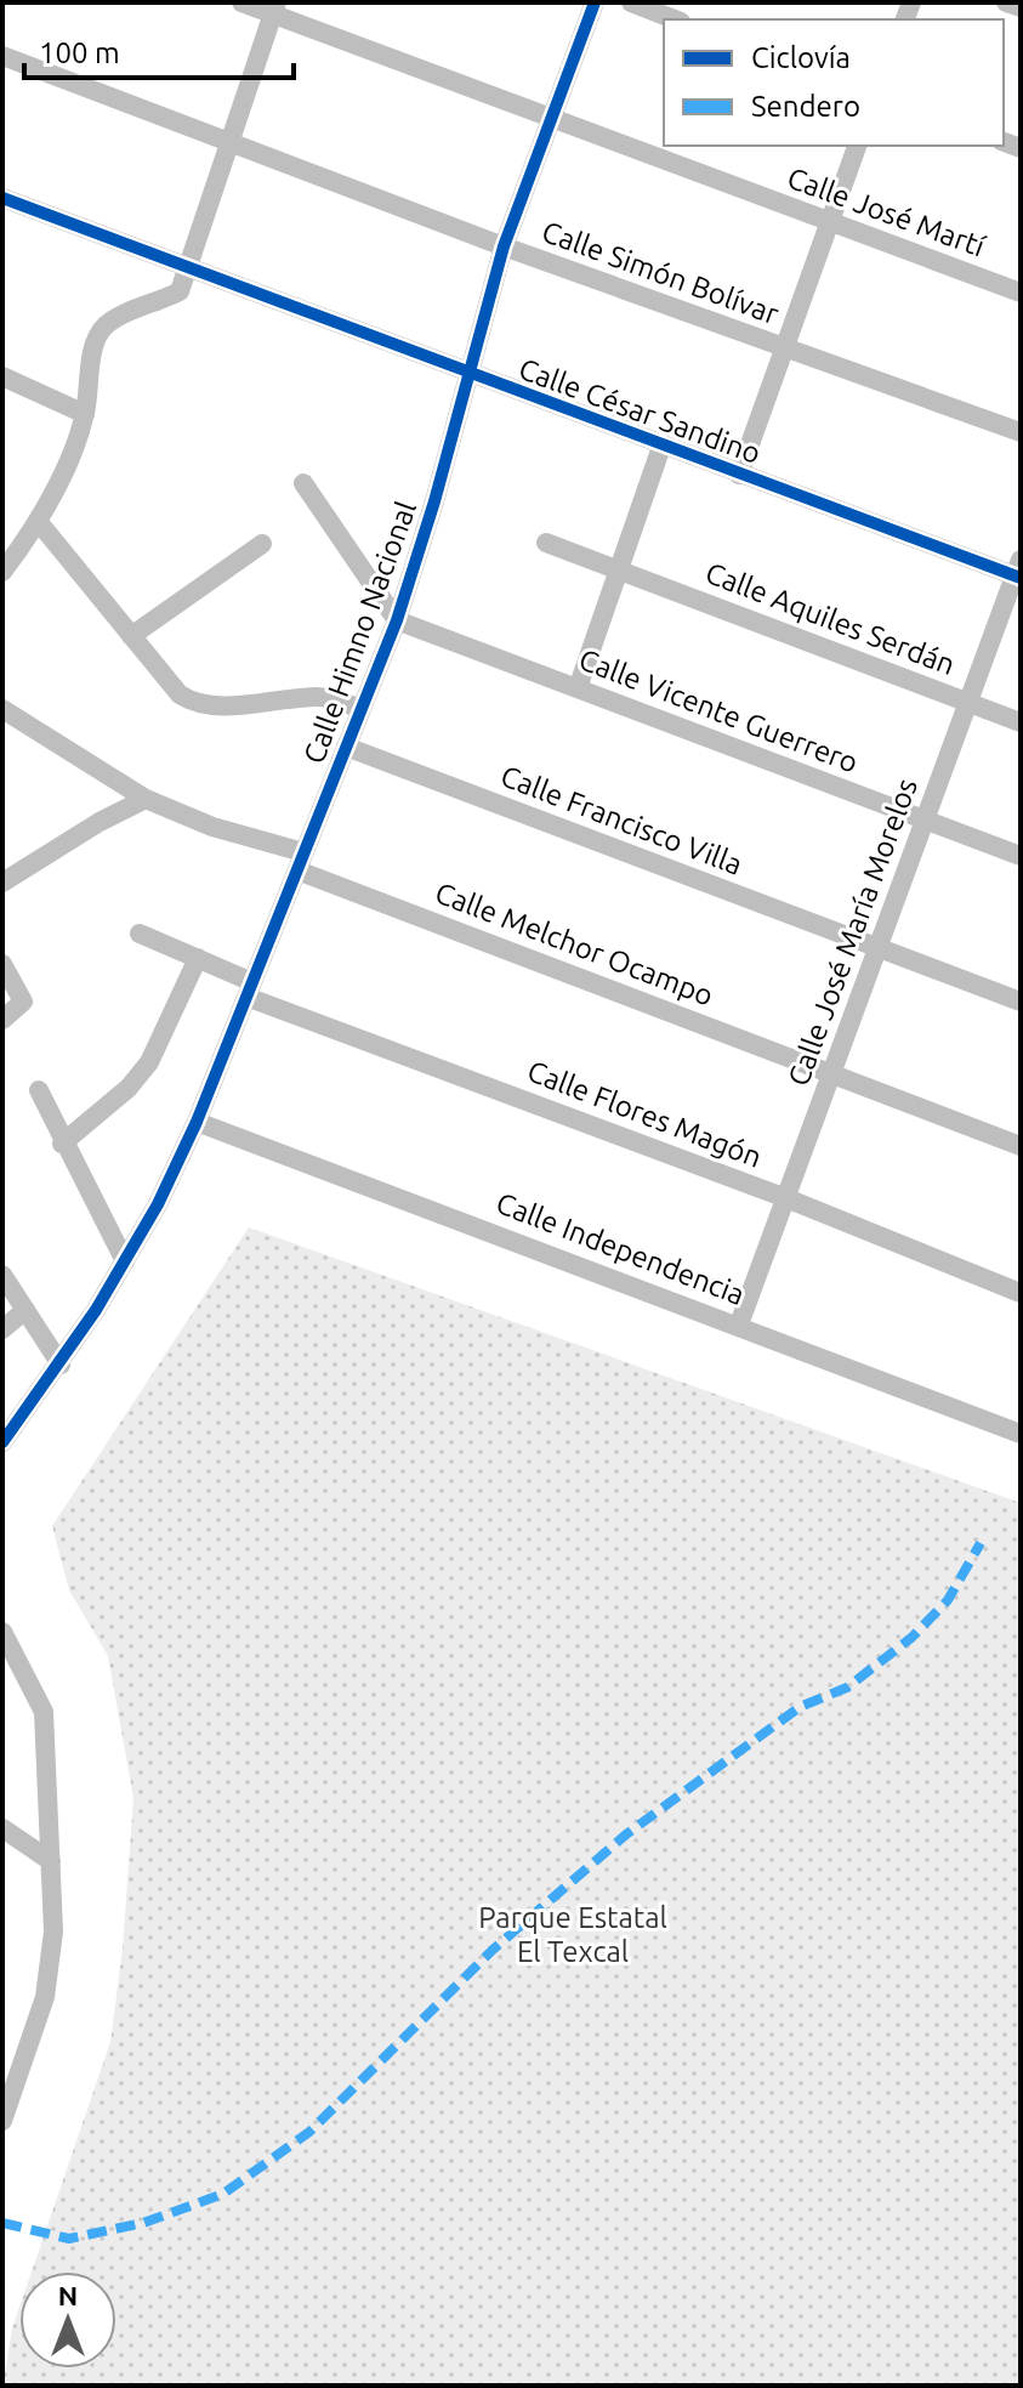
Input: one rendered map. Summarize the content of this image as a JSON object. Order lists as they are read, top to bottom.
{
  "streets": {
    "street": [
      "Calle José Martí",
      "Calle Simón Bolívar",
      "Calle César Sandino",
      "Calle Aquiles Serdán",
      "Calle Himno Nacional",
      "Calle Vicente Guerrero",
      "Calle Francisco Villa",
      "Calle José María Morelos",
      "Calle Melchor Ocampo",
      "Calle Flores Magón",
      "Calle Independencia"
    ]
  },
  "crossings": [
    ["Calle José Martí", "Calle Himno Nacional"],
    ["Calle Simón Bolívar", "Calle Himno Nacional"],
    ["Calle César Sandino", "Calle Himno Nacional"],
    ["Calle César Sandino", "Calle José María Morelos"],
    ["Calle Aquiles Serdán", "Calle José María Morelos"],
    ["Calle Himno Nacional", "Calle Vicente Guerrero"],
    ["Calle Himno Nacional", "Calle Francisco Villa"],
    ["Calle Himno Nacional", "Calle Melchor Ocampo"],
    ["Calle Himno Nacional", "Calle Flores Magón"],
    ["Calle Himno Nacional", "Calle Independencia"],
    ["Calle Vicente Guerrero", "Calle José María Morelos"],
    ["Calle Francisco Villa", "Calle José María Morelos"],
    ["Calle José María Morelos", "Calle Melchor Ocampo"],
    ["Calle José María Morelos", "Calle Flores Magón"],
    ["Calle José María Morelos", "Calle Independencia"]
  ],
  "parks": ["Parque Estatal El Texcal"],
  "legend": ["Ciclovía", "Sendero"],
  "scale_bar": "100 m",
  "north": "top"
}
